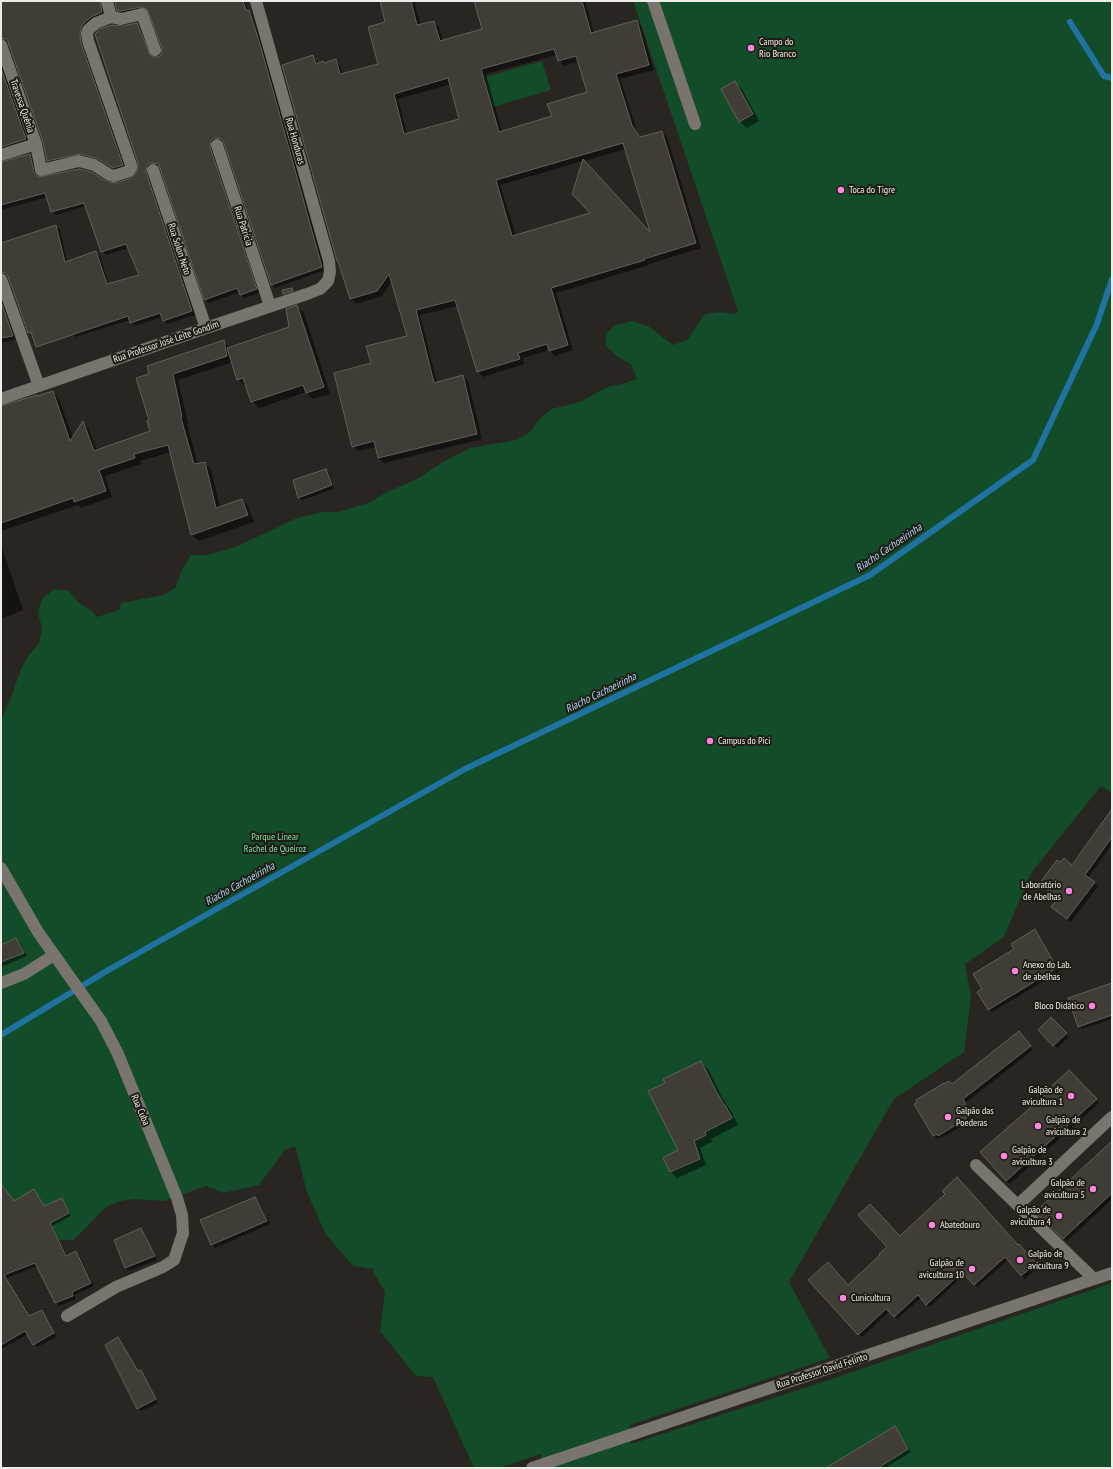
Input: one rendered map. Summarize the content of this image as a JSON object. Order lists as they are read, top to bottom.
{
  "streets": {
    "street": [
      "Travessa Quênia",
      "Rua Honduras",
      "Rua Patrícia",
      "Rua Solon Neto",
      "Rua Professor José Leite Gondim",
      "Rua Cuba",
      "Rua Professor David Felinto"
    ]
  },
  "crossings": [
    ["Rua Honduras", "Rua Professor José Leite Gondim"],
    ["Rua Patrícia", "Rua Professor José Leite Gondim"],
    ["Rua Solon Neto", "Rua Professor José Leite Gondim"]
  ],
  "water": ["Riacho Cachoeirinha"],
  "parks": ["Parque Linear Rachel de Queiroz"],
  "places": [
    "Campo do Rio Branco",
    "Toca do Tigre",
    "Campus do Pici",
    "Laboratório de Abelhas",
    "Anexo do Lab. de abelhas",
    "Bloco Didático",
    "Galpão de avicultura 1",
    "Galpão das Poederas",
    "Galpão de avicultura 2",
    "Galpão de avicultura 3",
    "Galpão de avicultura 5",
    "Galpão de avicultura 4",
    "Abatedouro",
    "Galpão de avicultura 9",
    "Galpão de avicultura 10",
    "Cunicultura"
  ]
}
